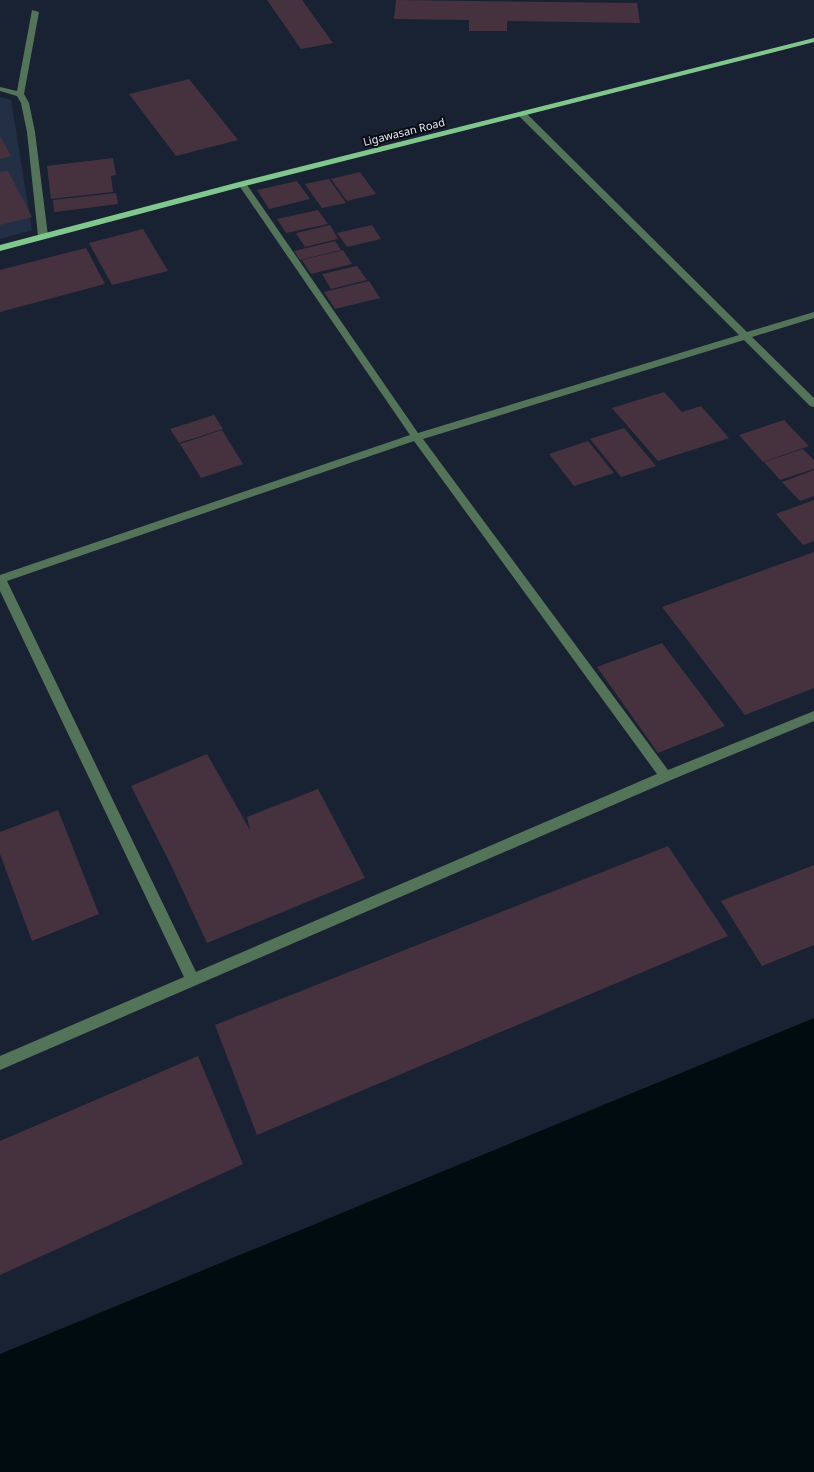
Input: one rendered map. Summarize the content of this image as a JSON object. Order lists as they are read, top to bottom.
{
  "streets": {
    "main road": ["Ligawasan Road"]
  }
}
